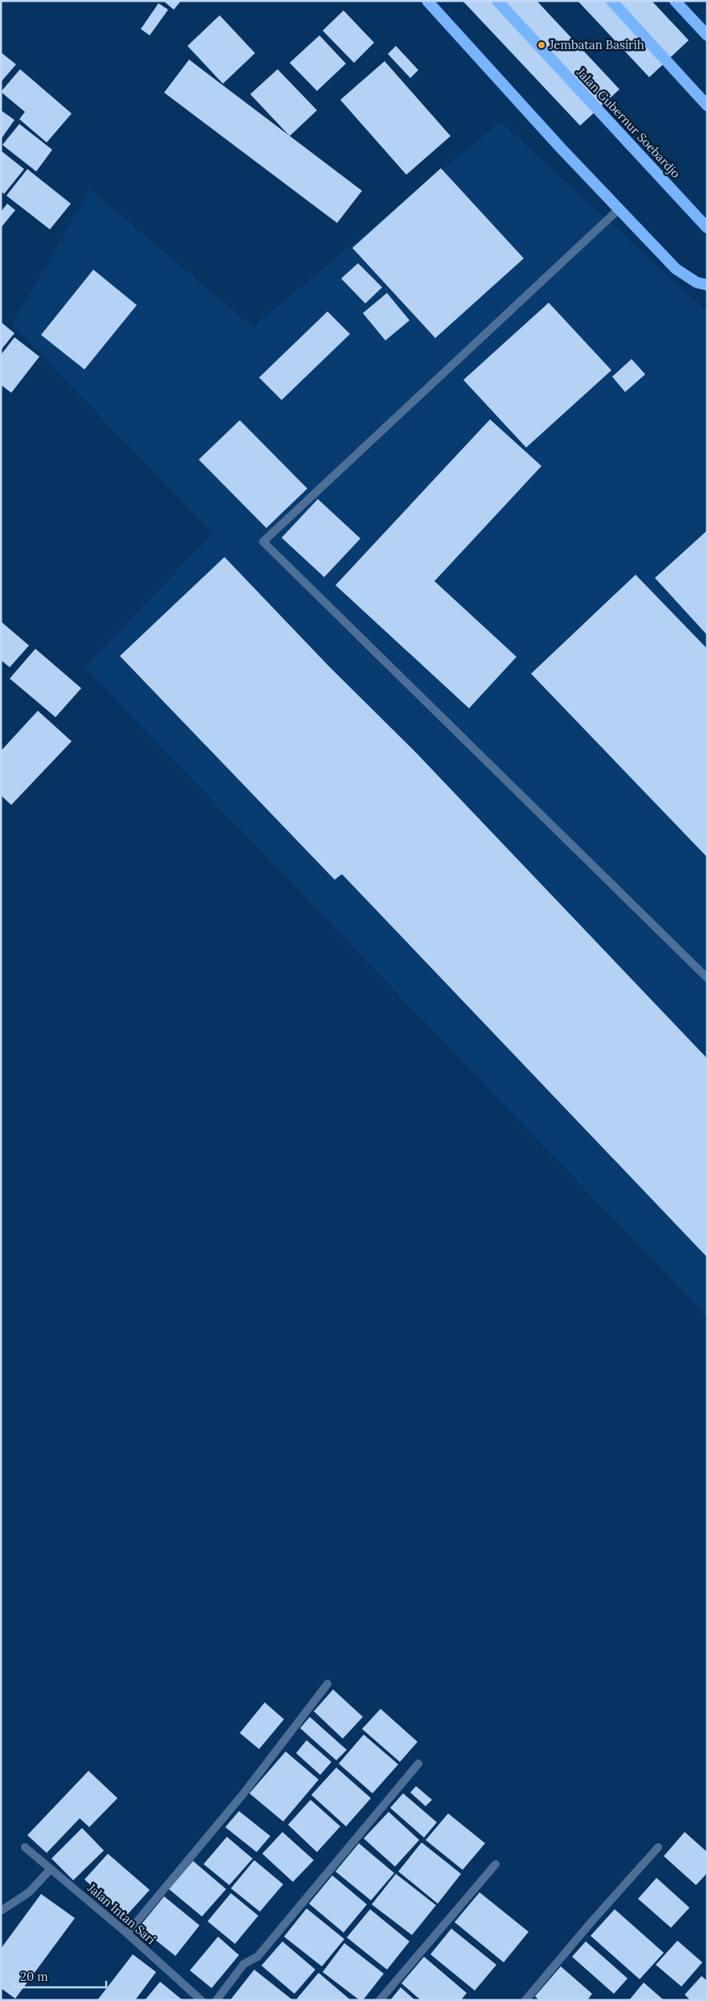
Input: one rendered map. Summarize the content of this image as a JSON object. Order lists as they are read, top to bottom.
{
  "streets": {
    "highway": ["Jalan Gubernur Soebardjo"],
    "street": ["Jalan Intan Sari"]
  },
  "places": ["Jembatan Basirih"],
  "scale_bar": "20 m"
}
